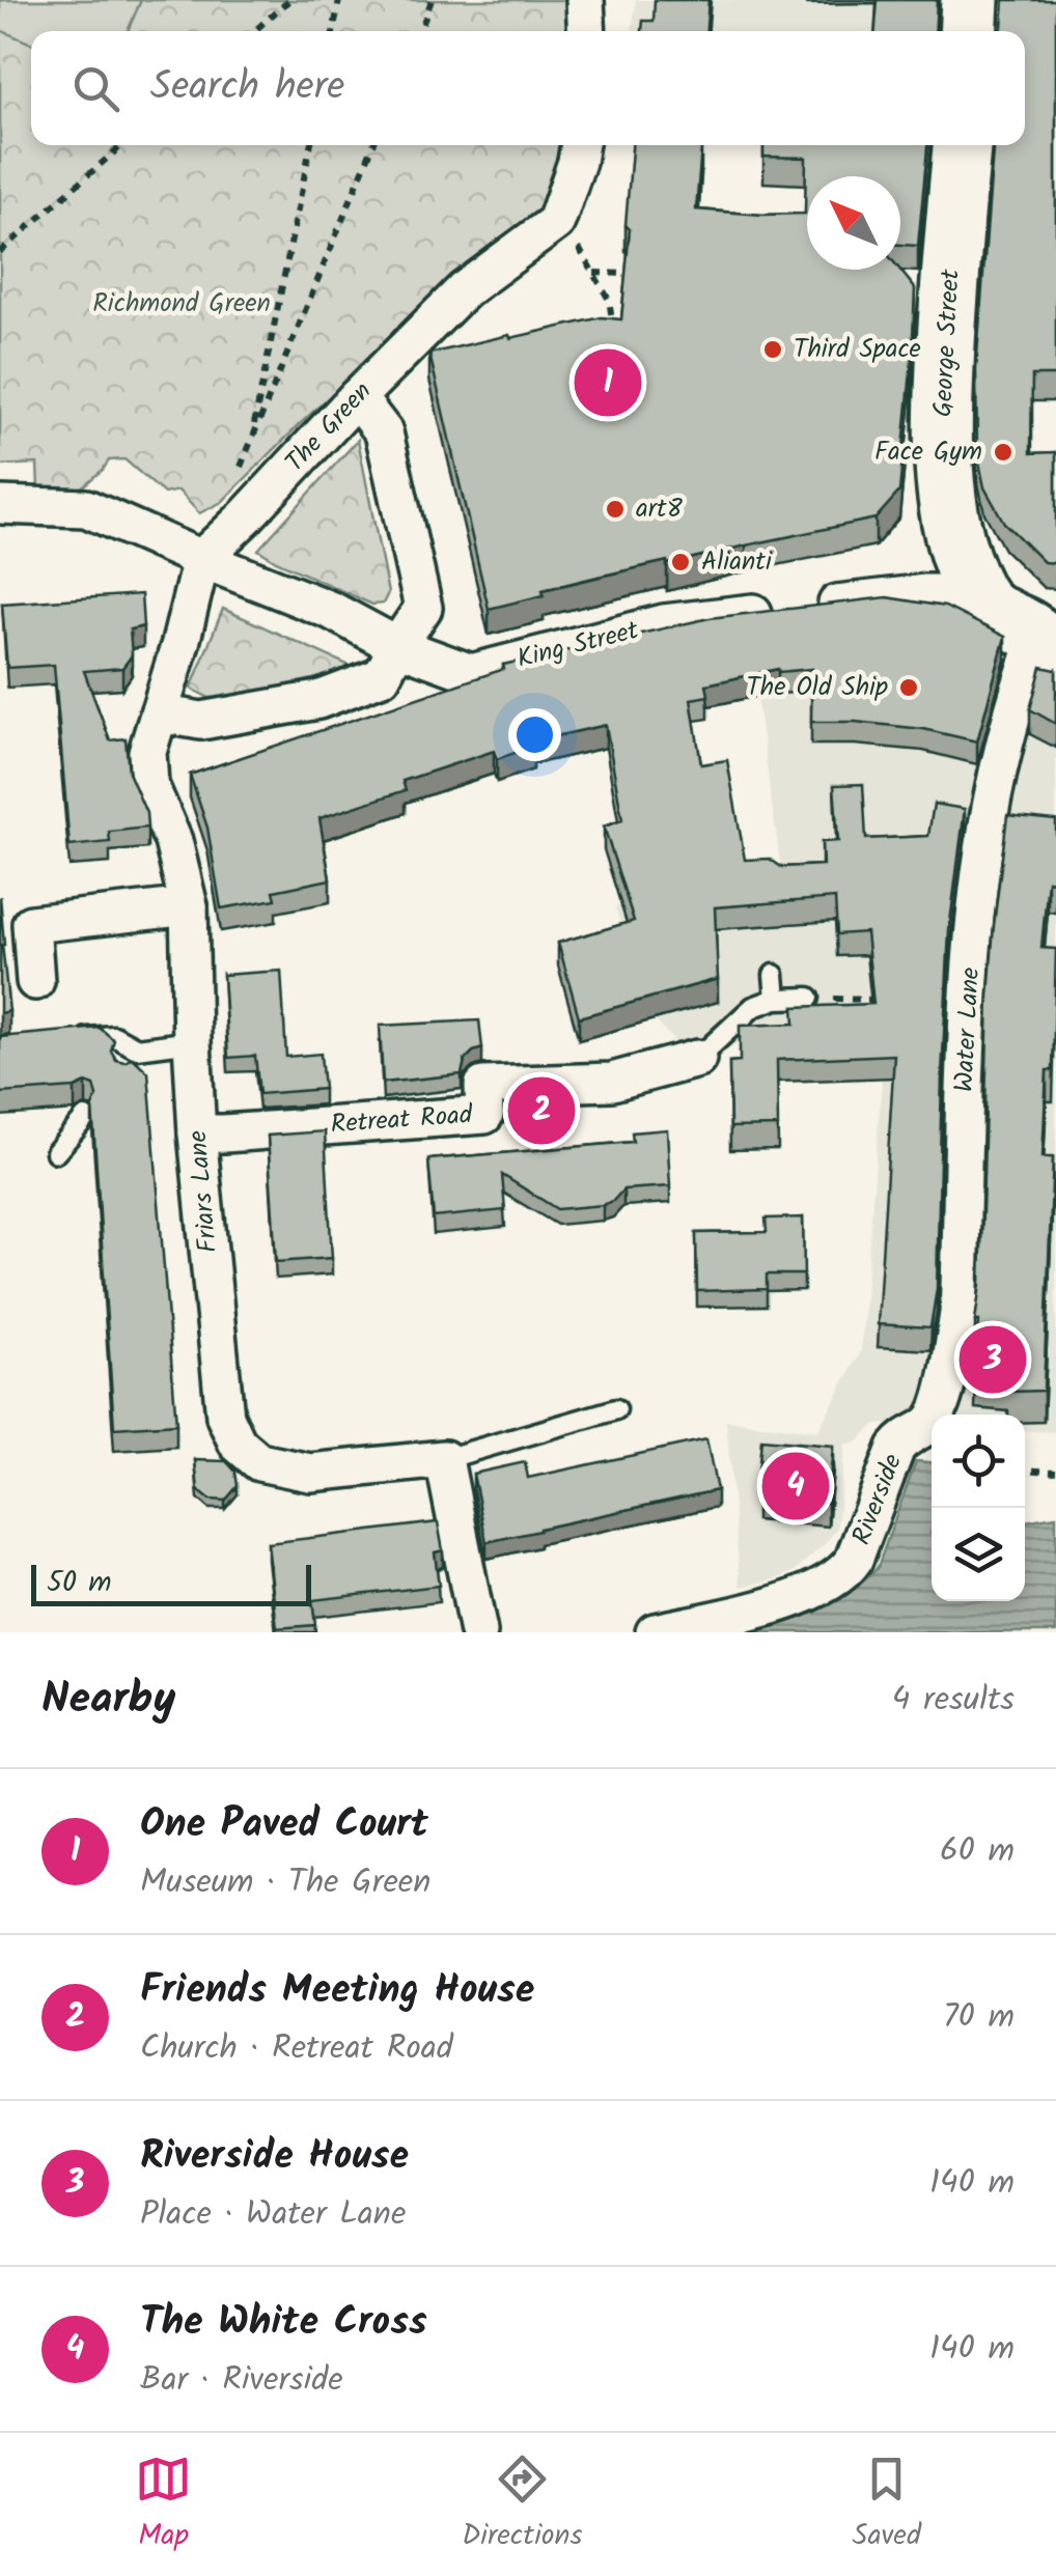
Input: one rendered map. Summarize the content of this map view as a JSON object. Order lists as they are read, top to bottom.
{
  "streets": {
    "main road": ["George Street"],
    "street": [
      "The Green",
      "King Street",
      "Water Lane",
      "Retreat Road",
      "Friars Lane",
      "Riverside"
    ]
  },
  "crossings": [
    ["George Street", "King Street"],
    ["The Green", "King Street"],
    ["The Green", "Friars Lane"],
    ["King Street", "Friars Lane"],
    ["Water Lane", "Riverside"],
    ["Retreat Road", "Friars Lane"]
  ],
  "parks": ["Richmond Green"],
  "places": [
    "Third Space",
    "Face Gym",
    "art8",
    "Alianti",
    "The Old Ship"
  ],
  "scale_bar": "50 m",
  "north": "top left",
  "page": {
    "search": "Search here",
    "pins": [
      "1",
      "2",
      "3",
      "4"
    ],
    "scale": "50 m",
    "heading": ["Nearby", "4 results"],
    "list": [
      {
        "mark": "1",
        "name": "One Paved Court",
        "note": "Museum · The Green",
        "value": "60 m"
      },
      {
        "mark": "2",
        "name": "Friends Meeting House",
        "note": "Church · Retreat Road",
        "value": "70 m"
      },
      {
        "mark": "3",
        "name": "Riverside House",
        "note": "Place · Water Lane",
        "value": "140 m"
      },
      {
        "mark": "4",
        "name": "The White Cross",
        "note": "Bar · Riverside",
        "value": "140 m"
      }
    ],
    "nav": ["Map", "Directions", "Saved"]
  }
}
